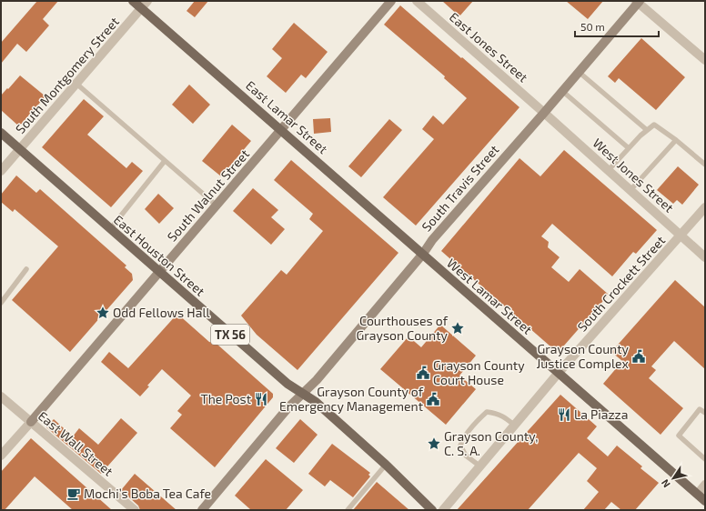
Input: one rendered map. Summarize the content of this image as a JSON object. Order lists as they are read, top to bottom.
{
  "streets": {
    "main road": [
      "East Lamar Street",
      "South Travis Street",
      "South Walnut Street",
      "East Houston Street",
      "West Lamar Street",
      "TX 56"
    ],
    "street": [
      "East Jones Street",
      "South Montgomery Street",
      "West Jones Street",
      "South Crockett Street",
      "East Wall Street"
    ]
  },
  "crossings": [
    ["East Jones Street", "West Jones Street"],
    ["East Jones Street", "South Travis Street"],
    ["South Montgomery Street", "East Lamar Street"],
    ["South Montgomery Street", "East Houston Street"],
    ["East Lamar Street", "South Travis Street"],
    ["East Lamar Street", "South Walnut Street"],
    ["East Lamar Street", "West Lamar Street"],
    ["West Jones Street", "South Travis Street"],
    ["West Jones Street", "South Crockett Street"],
    ["South Travis Street", "East Houston Street"],
    ["South Travis Street", "West Lamar Street"],
    ["South Travis Street", "TX 56"],
    ["South Walnut Street", "East Houston Street"],
    ["South Walnut Street", "East Wall Street"],
    ["East Houston Street", "TX 56"],
    ["South Crockett Street", "West Lamar Street"]
  ],
  "places": {
    "place": ["Odd Fellows Hall", "Courthouses of Grayson County", "Grayson County, C. S. A."],
    "public building": ["Grayson County Justice Complex", "Grayson County Court House", "Grayson County of Emergency Management"],
    "restaurant": ["The Post", "La Piazza"],
    "cafe": ["Mochi’s Boba Tea Cafe"]
  },
  "scale_bar": "50 m",
  "north": "bottom left"
}
